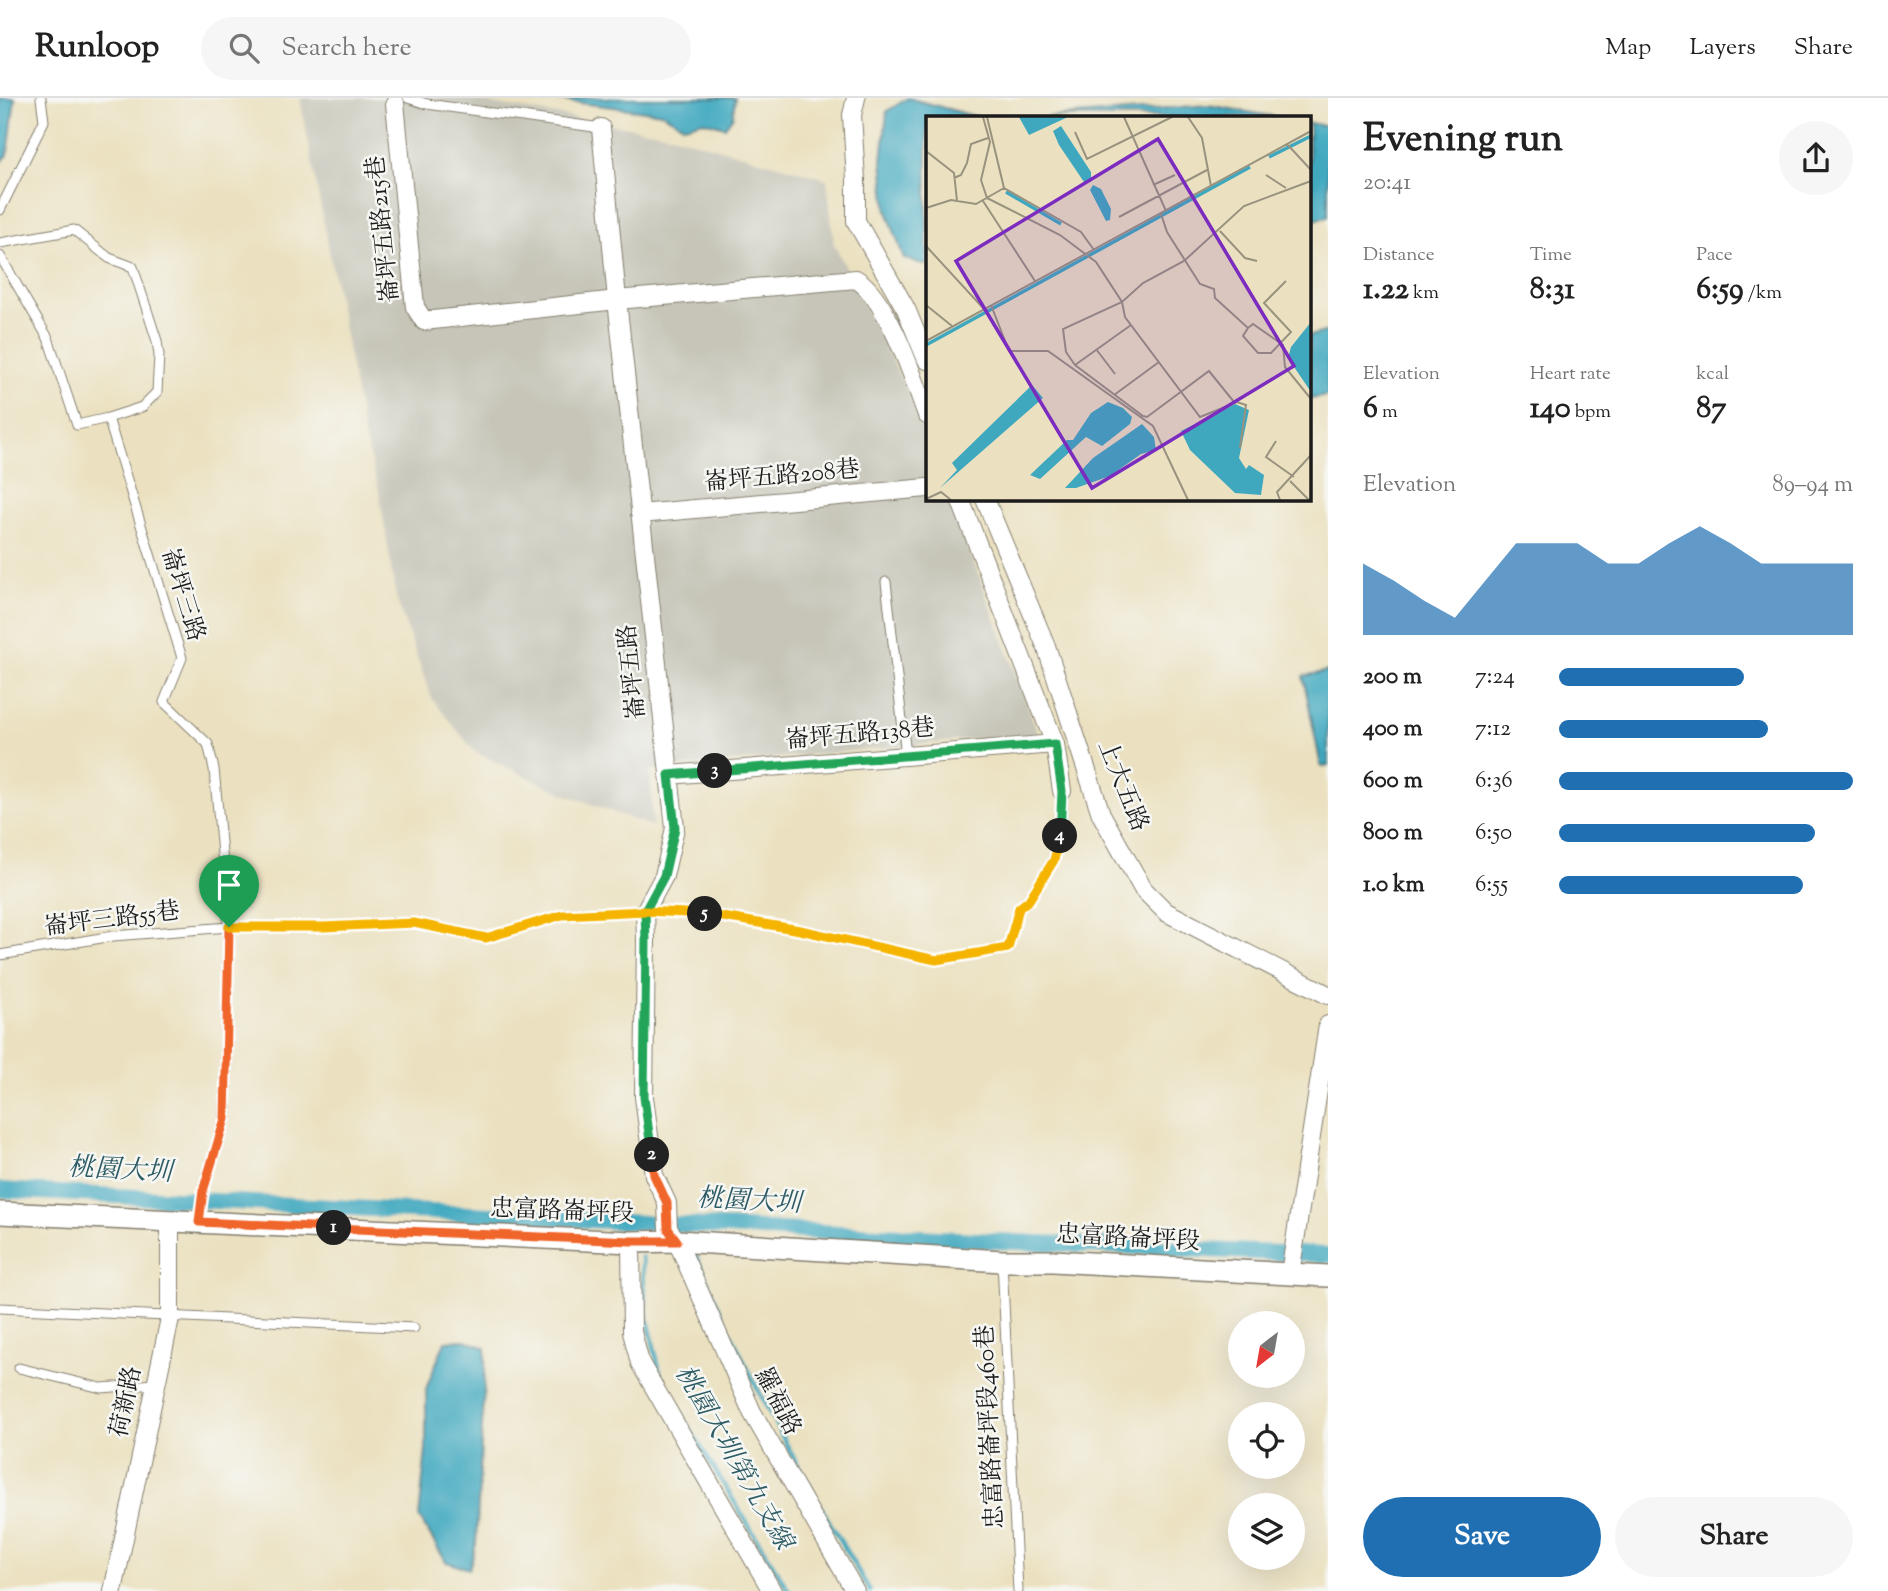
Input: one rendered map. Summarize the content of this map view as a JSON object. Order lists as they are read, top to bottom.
{
  "streets": {
    "street": [
      "崙坪五路215巷",
      "崙坪五路208巷",
      "崙坪五路",
      "崙坪五路138巷",
      "上大五路",
      "忠富路崙坪段",
      "荷新路",
      "羅福路"
    ],
    "lane": ["崙坪三路", "崙坪三路55巷", "忠富路崙坪段460巷"]
  },
  "crossings": [
    ["崙坪五路215巷", "崙坪五路"],
    ["崙坪五路208巷", "崙坪五路"],
    ["崙坪三路", "崙坪三路55巷"],
    ["崙坪三路", "忠富路崙坪段"],
    ["崙坪五路", "崙坪五路138巷"],
    ["崙坪五路", "崙坪三路55巷"],
    ["忠富路崙坪段", "荷新路"],
    ["忠富路崙坪段", "羅福路"],
    ["忠富路崙坪段", "忠富路崙坪段460巷"]
  ],
  "water": ["桃園大圳", "桃園大圳第九支線"],
  "north": "bottom left",
  "page": {
    "header": "Runloop",
    "search": "Search here",
    "nav": ["Map", "Layers", "Share"],
    "heading": ["Evening run", "20:41"],
    "stats": [
      ["Distance", "1.22 km"],
      ["Time", "8:31"],
      ["Pace", "6:59 /km"],
      ["Elevation", "6 m"],
      ["Heart rate", "140 bpm"],
      ["kcal", "87"]
    ],
    "chart": ["Elevation", "89–94 m"],
    "list": [
      {
        "name": "200 m",
        "note": "7:24"
      },
      {
        "name": "400 m",
        "note": "7:12"
      },
      {
        "name": "600 m",
        "note": "6:36"
      },
      {
        "name": "800 m",
        "note": "6:50"
      },
      {
        "name": "1.0 km",
        "note": "6:55"
      }
    ],
    "pins": [
      "3",
      "4",
      "5",
      "2",
      "1"
    ],
    "buttons": ["Save", "Share"]
  }
}
